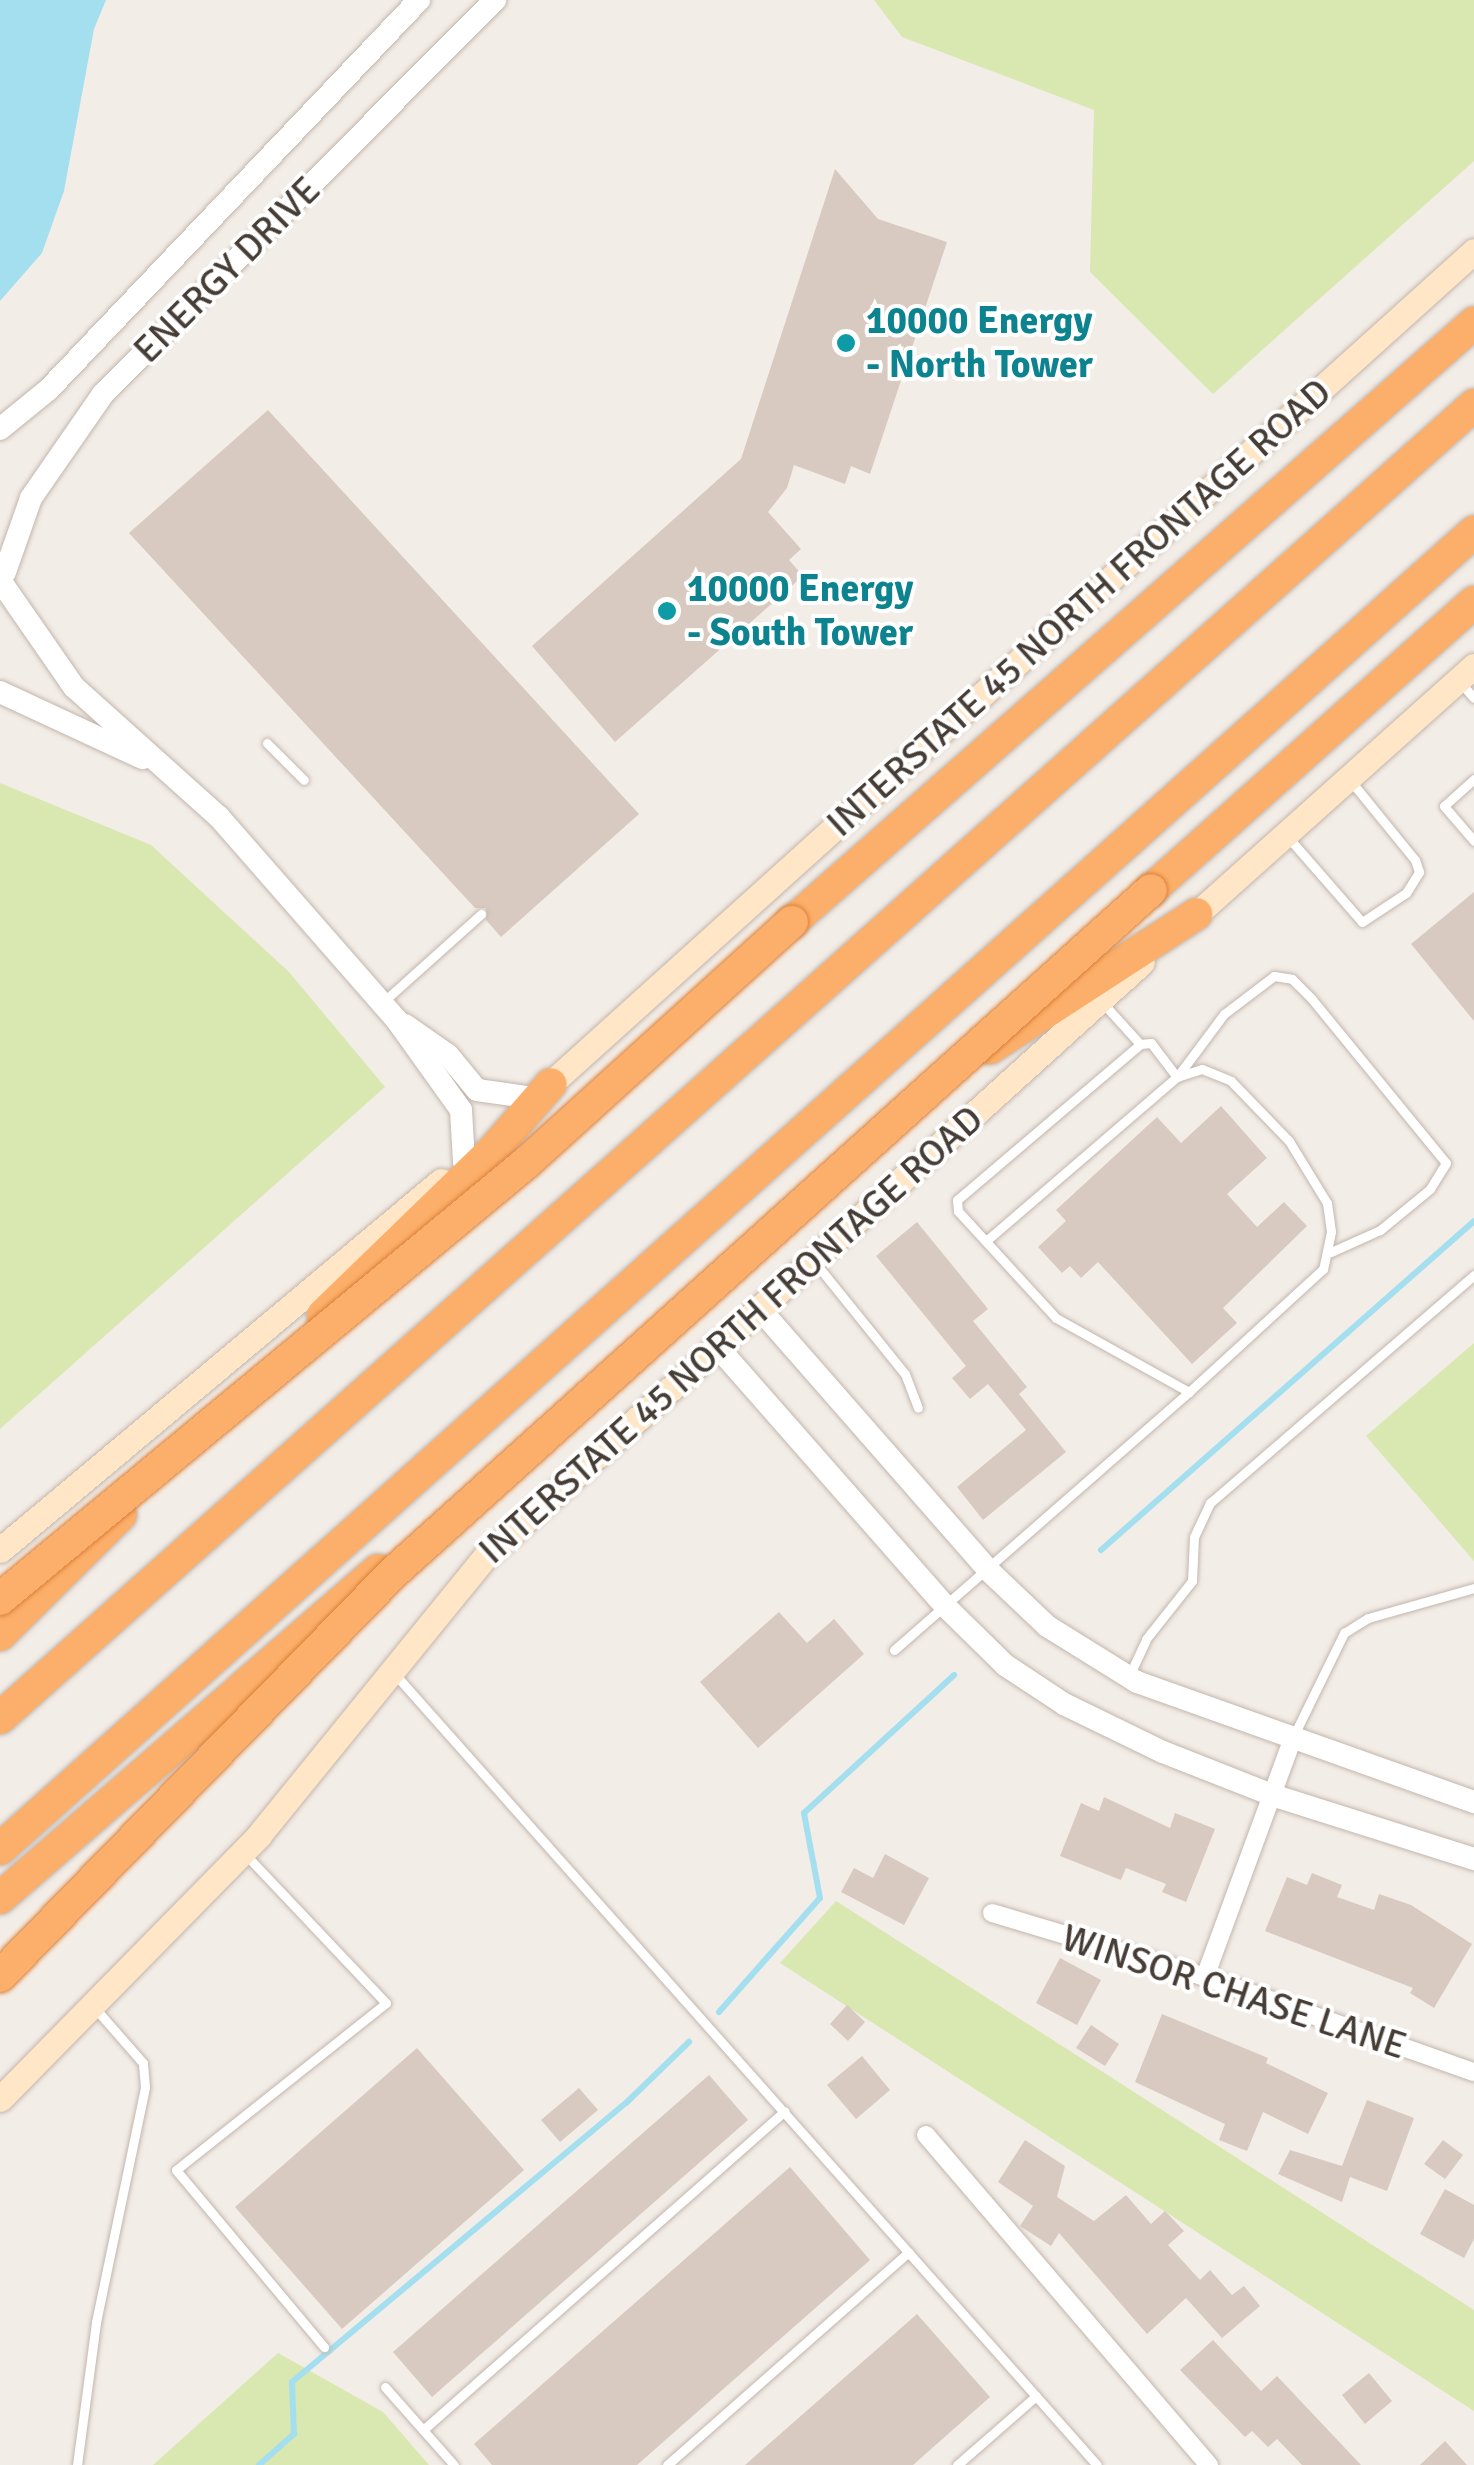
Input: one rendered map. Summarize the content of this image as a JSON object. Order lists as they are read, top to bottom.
{
  "streets": {
    "main road": ["INTERSTATE 45 NORTH FRONTAGE ROAD"],
    "street": ["ENERGY DRIVE", "WINSOR CHASE LANE"]
  },
  "places": ["10000 Energy - North Tower", "10000 Energy - South Tower"]
}
